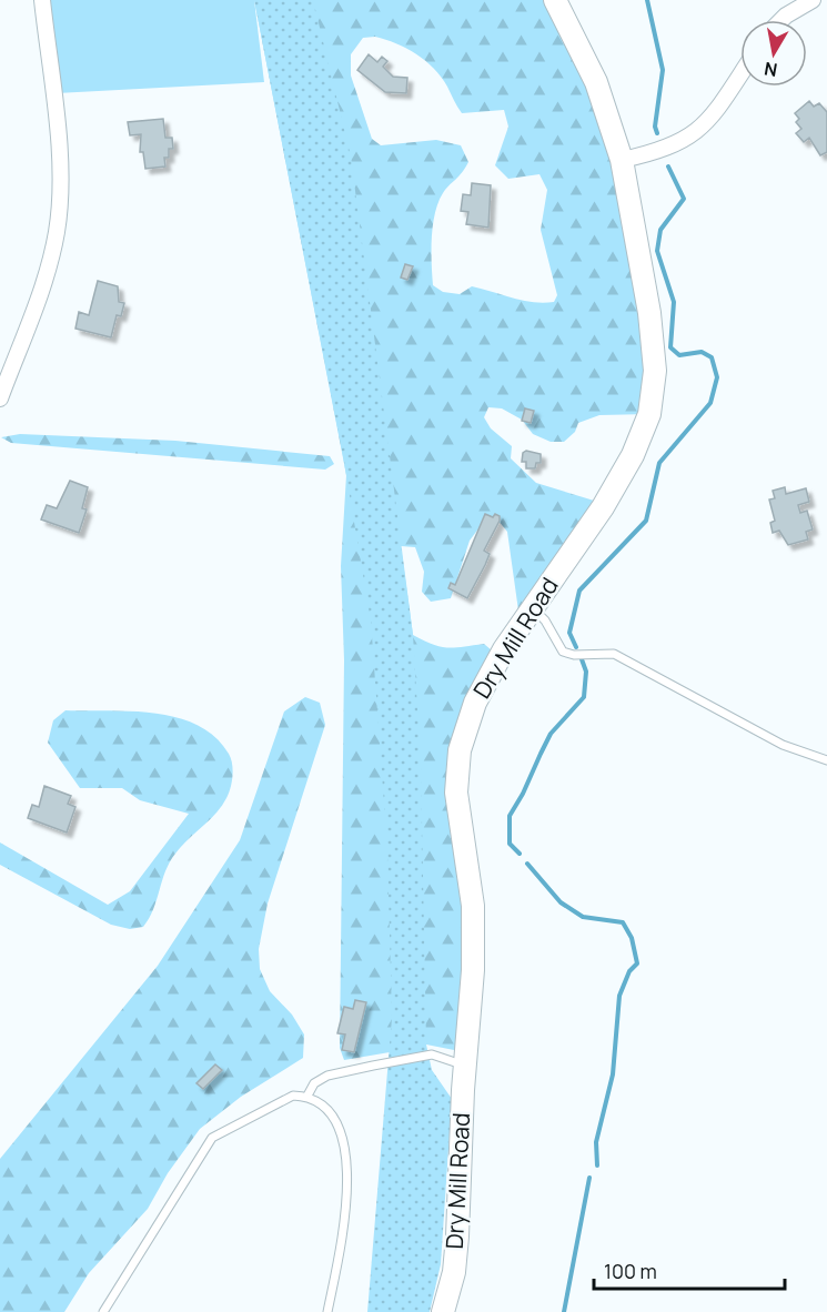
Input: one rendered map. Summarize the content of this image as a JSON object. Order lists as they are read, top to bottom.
{
  "streets": {
    "street": ["Dry Mill Road"]
  },
  "scale_bar": "100 m",
  "north": "bottom"
}
